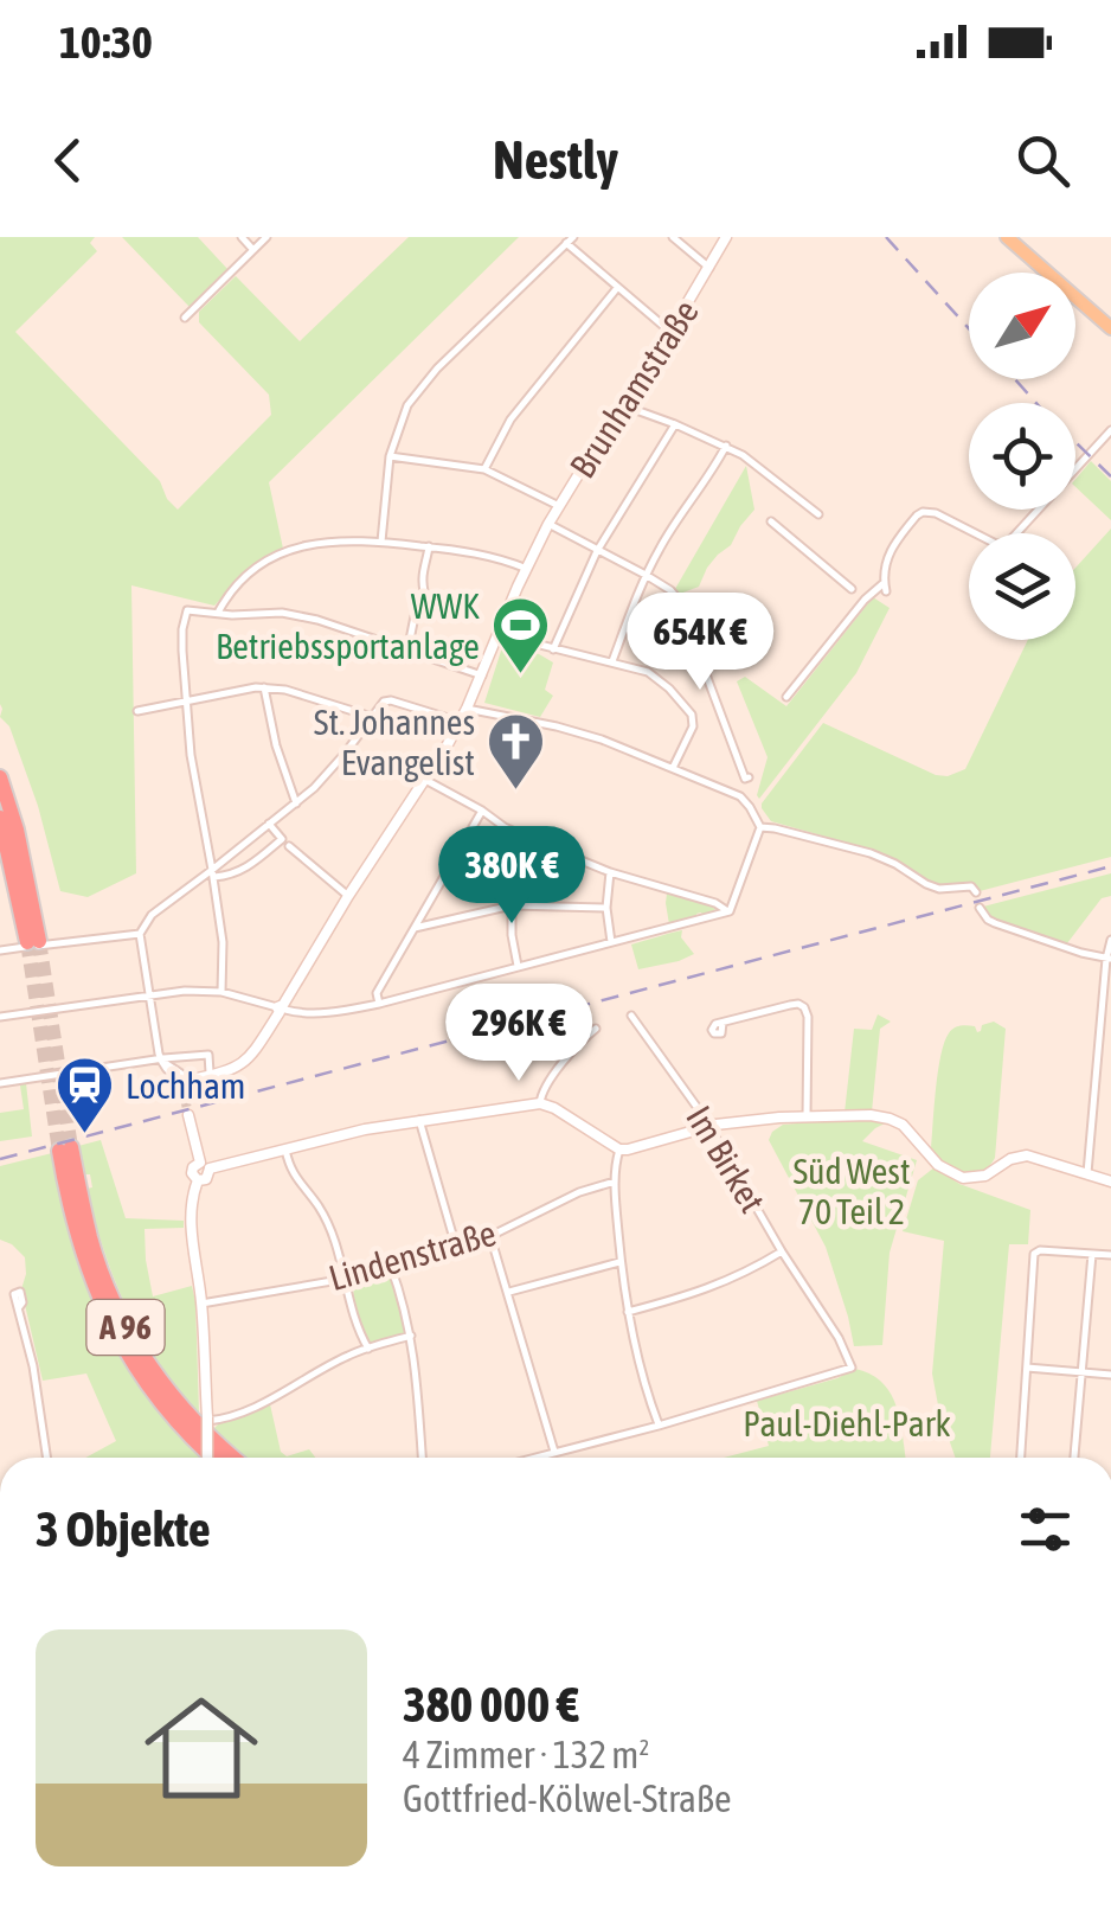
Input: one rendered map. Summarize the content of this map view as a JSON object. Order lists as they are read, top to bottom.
{
  "streets": {
    "highway": ["A 96"],
    "street": ["Brunhamstraße", "Im Birket", "Lindenstraße"]
  },
  "parks": ["Süd West 70 Teil 2", "Paul-Diehl-Park"],
  "places": {
    "sports": ["WWK Betriebssportanlage"],
    "church": ["St. Johannes Evangelist"],
    "station": ["Lochham"]
  },
  "north": "top right",
  "page": {
    "status": "10:30",
    "header": "Nestly",
    "price": ["654K €", "380K €", "296K €"],
    "heading": "3 Objekte",
    "list": [
      {
        "name": "380 000 €",
        "note": "4 Zimmer · 132 m² · Gottfried-Kölwel-Straße"
      }
    ]
  }
}
